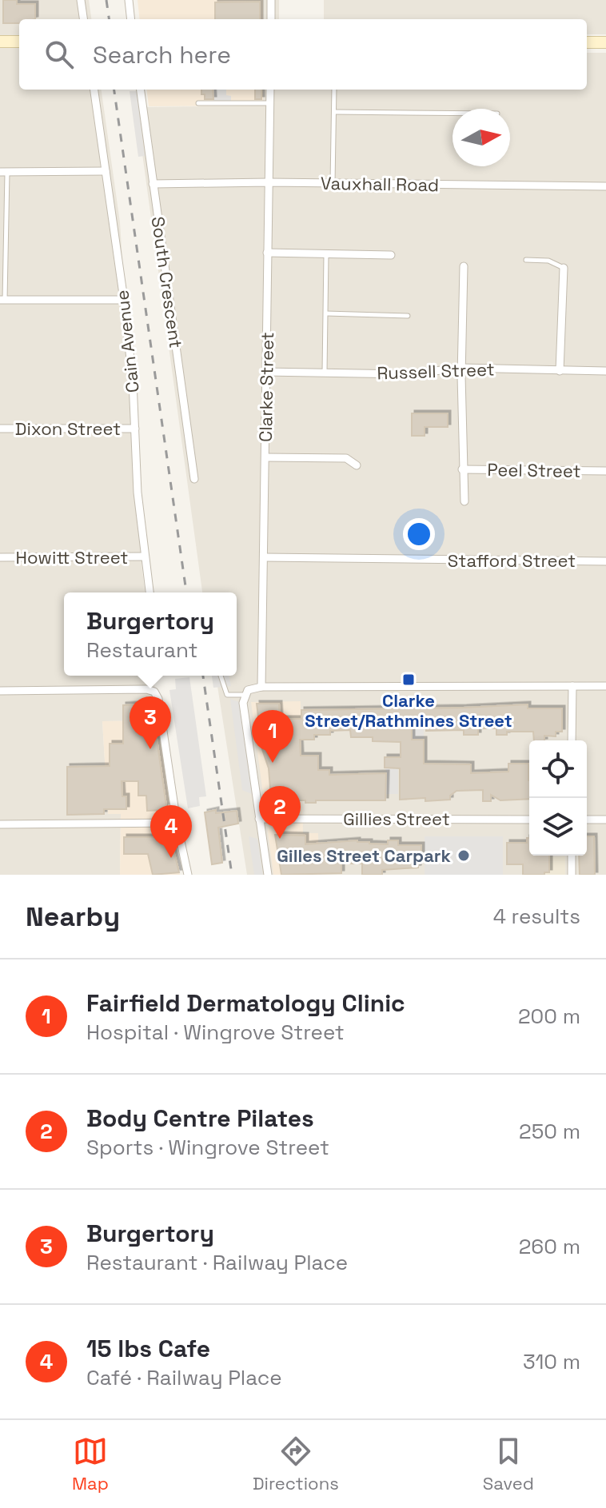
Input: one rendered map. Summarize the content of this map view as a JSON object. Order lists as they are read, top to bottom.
{
  "streets": {
    "street": [
      "Vauxhall Road",
      "South Crescent",
      "Cain Avenue",
      "Russell Street",
      "Clarke Street",
      "Dixon Street",
      "Peel Street",
      "Howitt Street",
      "Stafford Street",
      "Gillies Street"
    ]
  },
  "crossings": [
    ["Vauxhall Road", "South Crescent"],
    ["Vauxhall Road", "Clarke Street"],
    ["Cain Avenue", "Dixon Street"],
    ["Cain Avenue", "Howitt Street"],
    ["Russell Street", "Clarke Street"],
    ["Clarke Street", "Stafford Street"]
  ],
  "places": {
    "transit": ["Clarke Street/Rathmines Street"],
    "other": ["Gilles Street Carpark"]
  },
  "north": "right",
  "page": {
    "search": "Search here",
    "popup": ["Burgertory", "Restaurant"],
    "pins": [
      "3",
      "1",
      "2",
      "4"
    ],
    "heading": ["Nearby", "4 results"],
    "list": [
      {
        "mark": "1",
        "name": "Fairfield Dermatology Clinic",
        "note": "Hospital · Wingrove Street",
        "value": "200 m"
      },
      {
        "mark": "2",
        "name": "Body Centre Pilates",
        "note": "Sports · Wingrove Street",
        "value": "250 m"
      },
      {
        "mark": "3",
        "name": "Burgertory",
        "note": "Restaurant · Railway Place",
        "value": "260 m"
      },
      {
        "mark": "4",
        "name": "15 lbs Cafe",
        "note": "Café · Railway Place",
        "value": "310 m"
      }
    ],
    "nav": ["Map", "Directions", "Saved"]
  }
}
